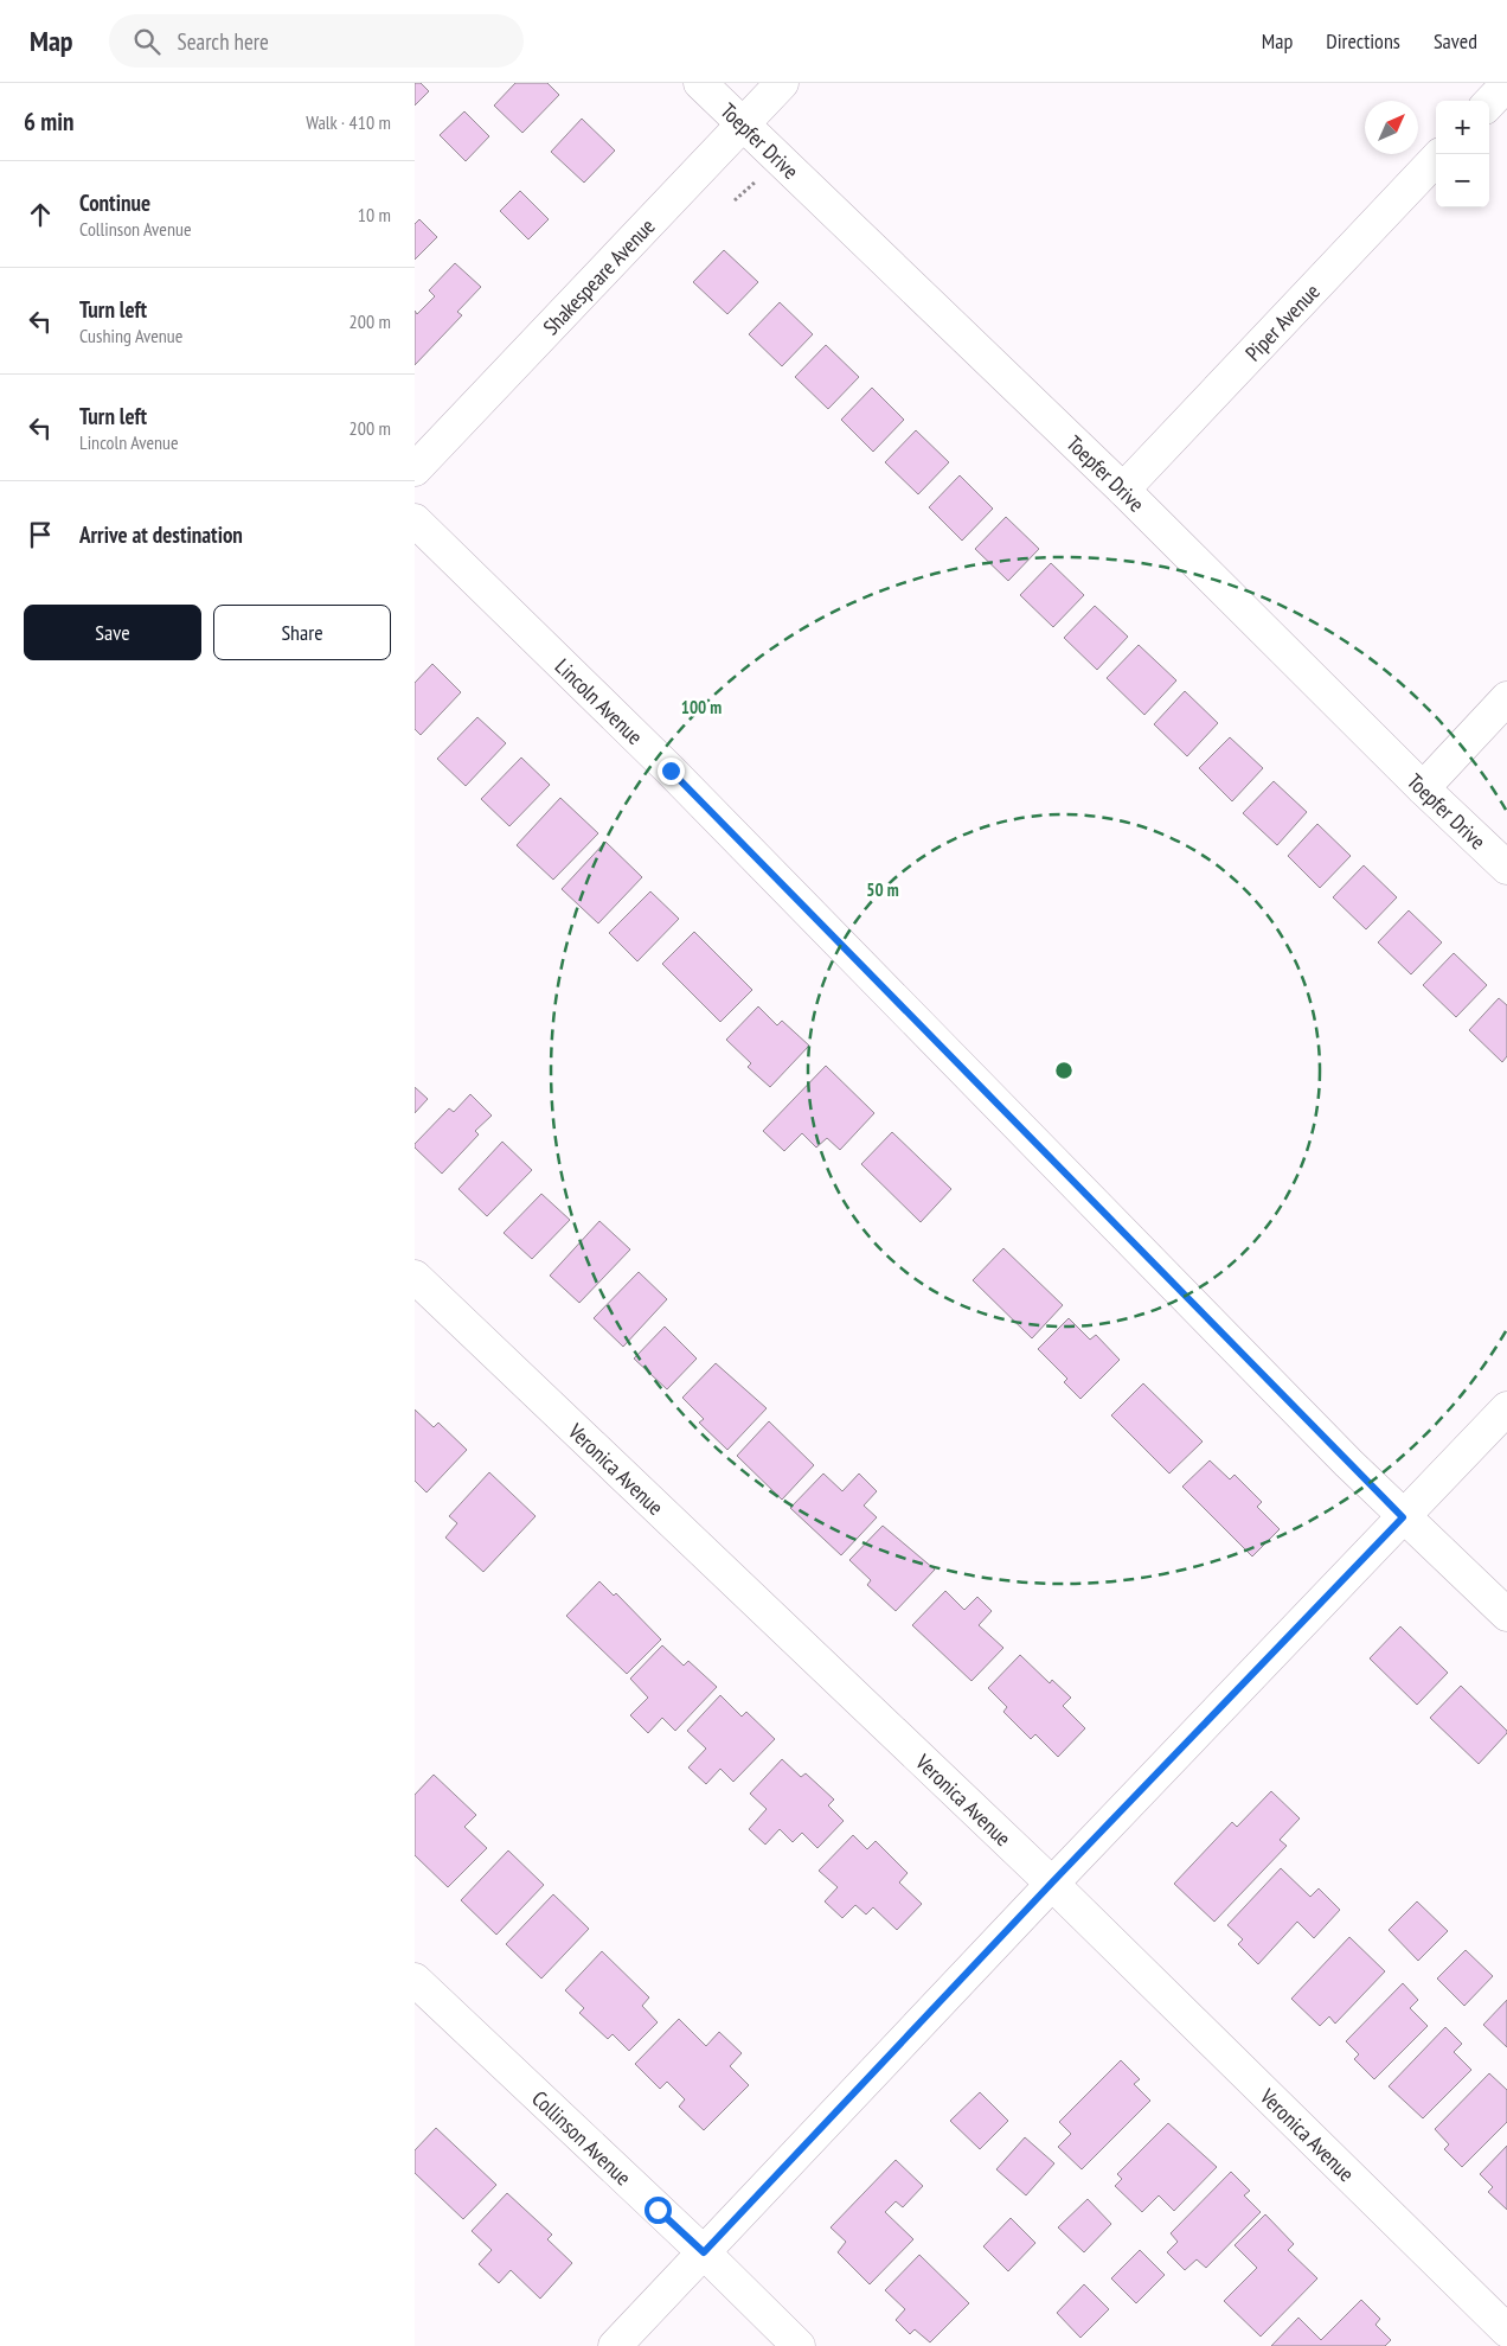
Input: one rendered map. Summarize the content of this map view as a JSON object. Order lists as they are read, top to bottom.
{
  "streets": {
    "street": [
      "Toepfer Drive",
      "Shakespeare Avenue",
      "Piper Avenue",
      "Lincoln Avenue",
      "Veronica Avenue",
      "Collinson Avenue"
    ]
  },
  "crossings": [
    ["Toepfer Drive", "Shakespeare Avenue"],
    ["Toepfer Drive", "Piper Avenue"]
  ],
  "north": "top right",
  "page": {
    "header": "Map",
    "search": "Search here",
    "nav": ["Map", "Directions", "Saved"],
    "heading": ["6 min", "Walk · 410 m"],
    "map_buttons": ["+", "−"],
    "list": [
      ["Continue", "Collinson Avenue", "10 m"],
      ["Turn left", "Cushing Avenue", "200 m"],
      ["Turn left", "Lincoln Avenue", "200 m"],
      "Arrive at destination"
    ],
    "buttons": ["Save", "Share"]
  },
  "rings": ["100 m", "50 m"]
}
